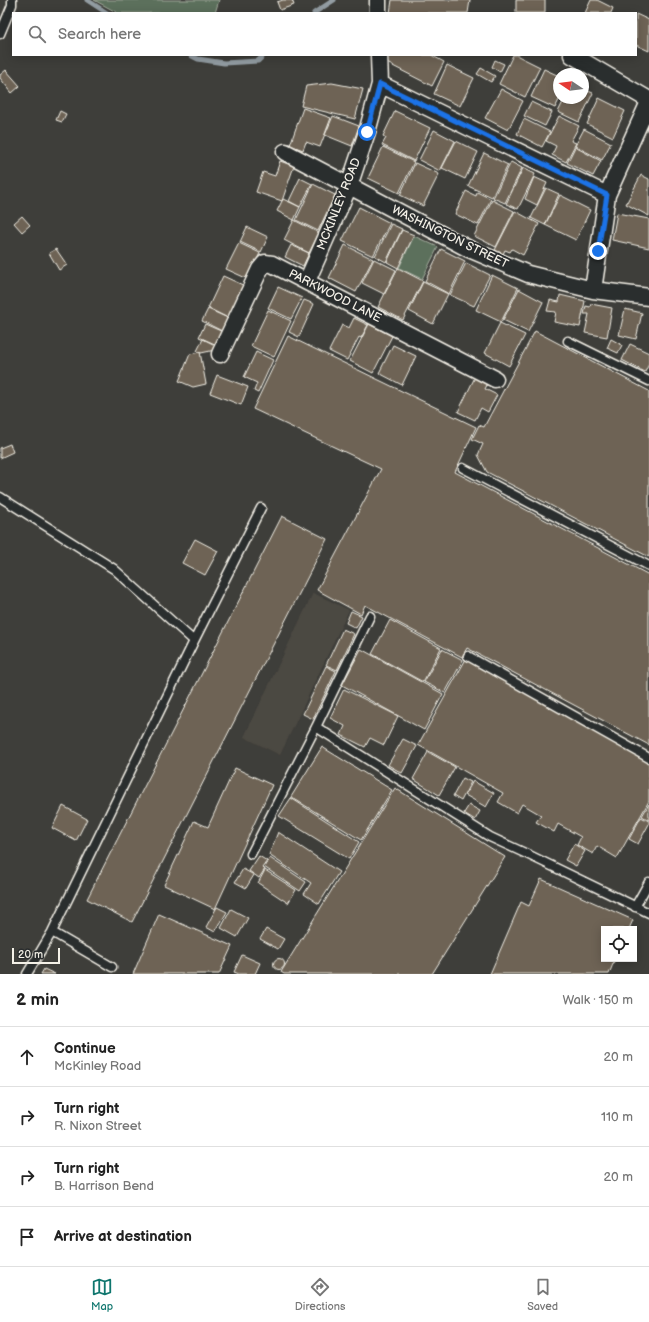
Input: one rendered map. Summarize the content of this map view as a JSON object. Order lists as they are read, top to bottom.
{
  "streets": {
    "street": ["MCKINLEY ROAD", "WASHINGTON STREET", "PARKWOOD LANE"]
  },
  "crossings": [
    ["MCKINLEY ROAD", "WASHINGTON STREET"],
    ["MCKINLEY ROAD", "PARKWOOD LANE"]
  ],
  "scale_bar": "20 m",
  "north": "left",
  "page": {
    "search": "Search here",
    "scale": "20 m",
    "heading": ["2 min", "Walk · 150 m"],
    "list": [
      ["Continue", "McKinley Road", "20 m"],
      ["Turn right", "R. Nixon Street", "110 m"],
      ["Turn right", "B. Harrison Bend", "20 m"],
      "Arrive at destination"
    ],
    "nav": ["Map", "Directions", "Saved"]
  }
}
